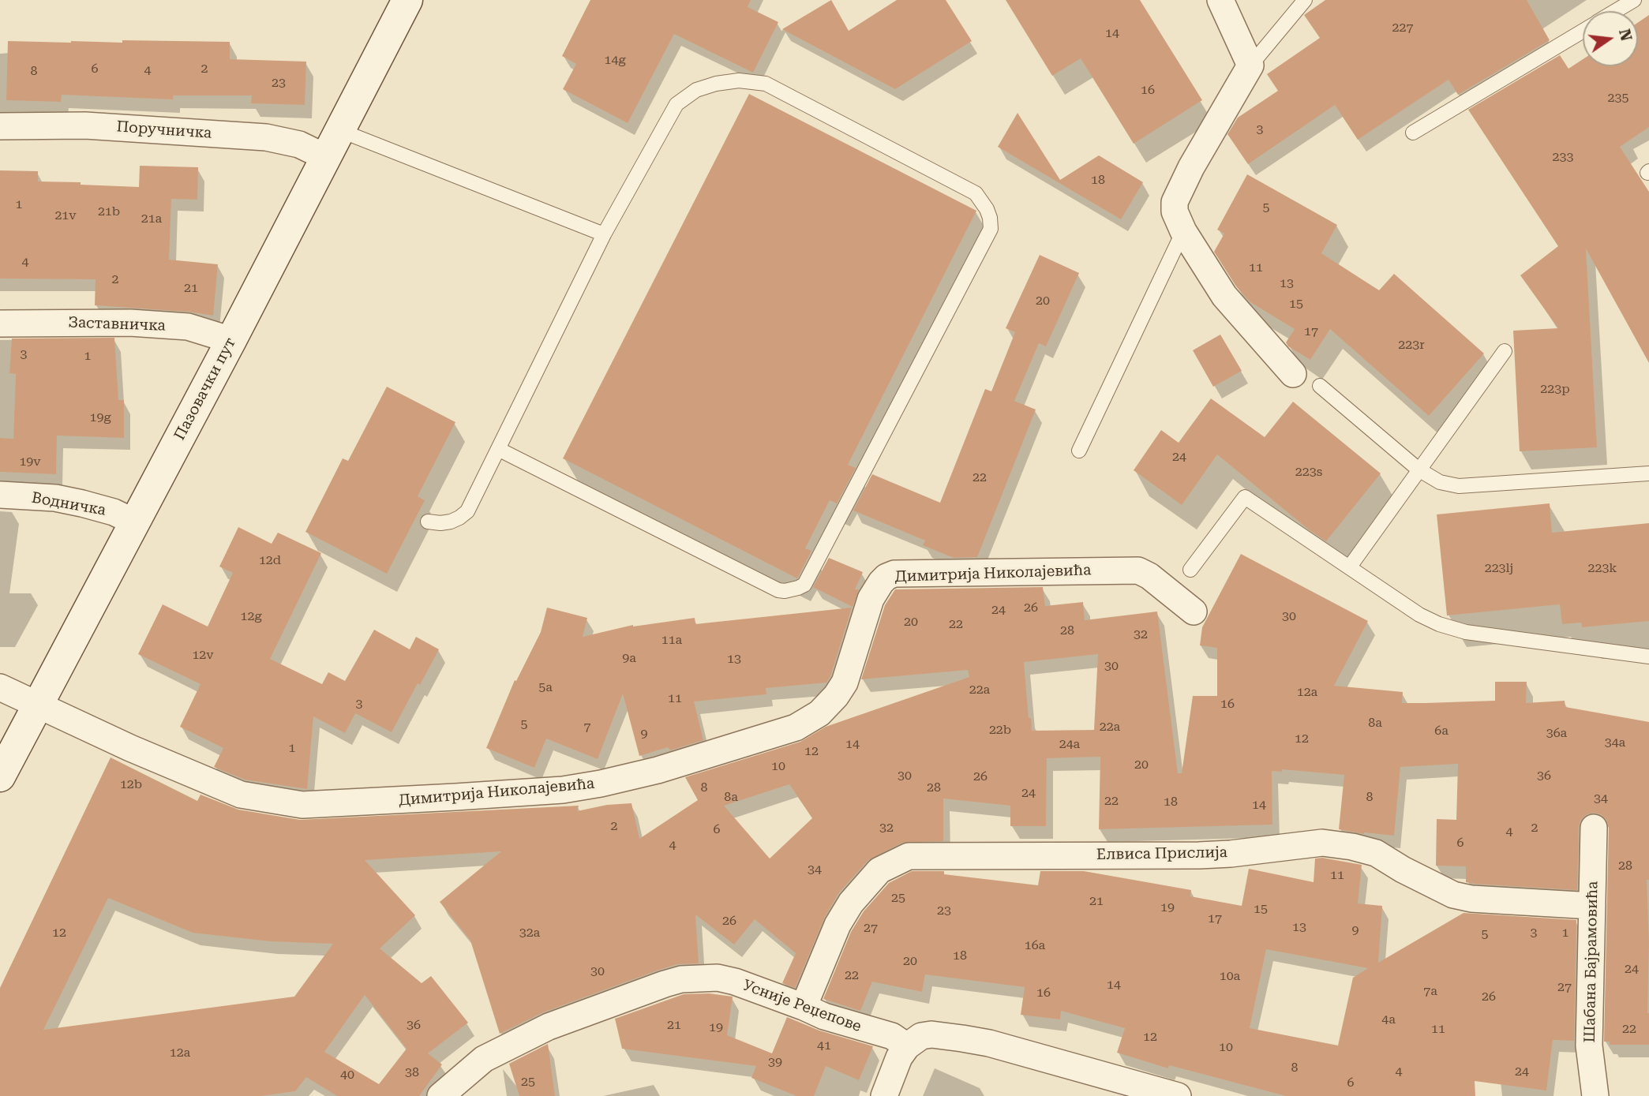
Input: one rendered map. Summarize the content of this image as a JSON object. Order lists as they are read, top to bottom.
{
  "streets": {
    "street": [
      "Поручничка",
      "Заставничка",
      "Пазовачки пут",
      "Водничка",
      "Димитрија Николајевића",
      "Елвиса Прислија",
      "Шабана Бајрамовића",
      "Усније Реџепове"
    ]
  },
  "crossings": [
    ["Поручничка", "Пазовачки пут"],
    ["Заставничка", "Пазовачки пут"],
    ["Пазовачки пут", "Водничка"],
    ["Пазовачки пут", "Димитрија Николајевића"],
    ["Елвиса Прислија", "Шабана Бајрамовића"],
    ["Елвиса Прислија", "Усније Реџепове"]
  ],
  "house_numbers": [
    "227",
    "14",
    "14g",
    "6",
    "2",
    "4",
    "8",
    "23",
    "16",
    "235",
    "3",
    "233",
    "18",
    "1",
    "5",
    "21b",
    "21v",
    "21a",
    "4",
    "11",
    "2",
    "13",
    "21",
    "20",
    "15",
    "17",
    "223r",
    "3",
    "1",
    "223p",
    "19g",
    "24",
    "19v",
    "223s",
    "22",
    "12d",
    "223lj",
    "223k",
    "26",
    "24",
    "12g",
    "30",
    "20",
    "22",
    "28",
    "32",
    "11a",
    "12v",
    "9a",
    "13",
    "30",
    "5a",
    "22a",
    "12a",
    "11",
    "3",
    "16",
    "8a",
    "5",
    "7",
    "22a",
    "22b",
    "6a",
    "36a",
    "9",
    "12",
    "34a",
    "14",
    "24a",
    "1",
    "12",
    "20",
    "10",
    "30",
    "36",
    "26",
    "12b",
    "8",
    "28",
    "24",
    "8a",
    "8",
    "34",
    "22",
    "18",
    "14",
    "2",
    "32",
    "2",
    "6",
    "4",
    "6",
    "4",
    "28",
    "34",
    "11",
    "25",
    "21",
    "19",
    "15",
    "23",
    "17",
    "26",
    "13",
    "27",
    "9",
    "12",
    "32a",
    "3",
    "1",
    "5",
    "16a",
    "18",
    "20",
    "24",
    "30",
    "22",
    "10a",
    "14",
    "27",
    "7a",
    "16",
    "26",
    "4a",
    "36",
    "21",
    "19",
    "11",
    "22",
    "12",
    "41",
    "10",
    "12a",
    "39",
    "8",
    "4",
    "24",
    "38",
    "40",
    "25",
    "6"
  ],
  "north": "right"
}
